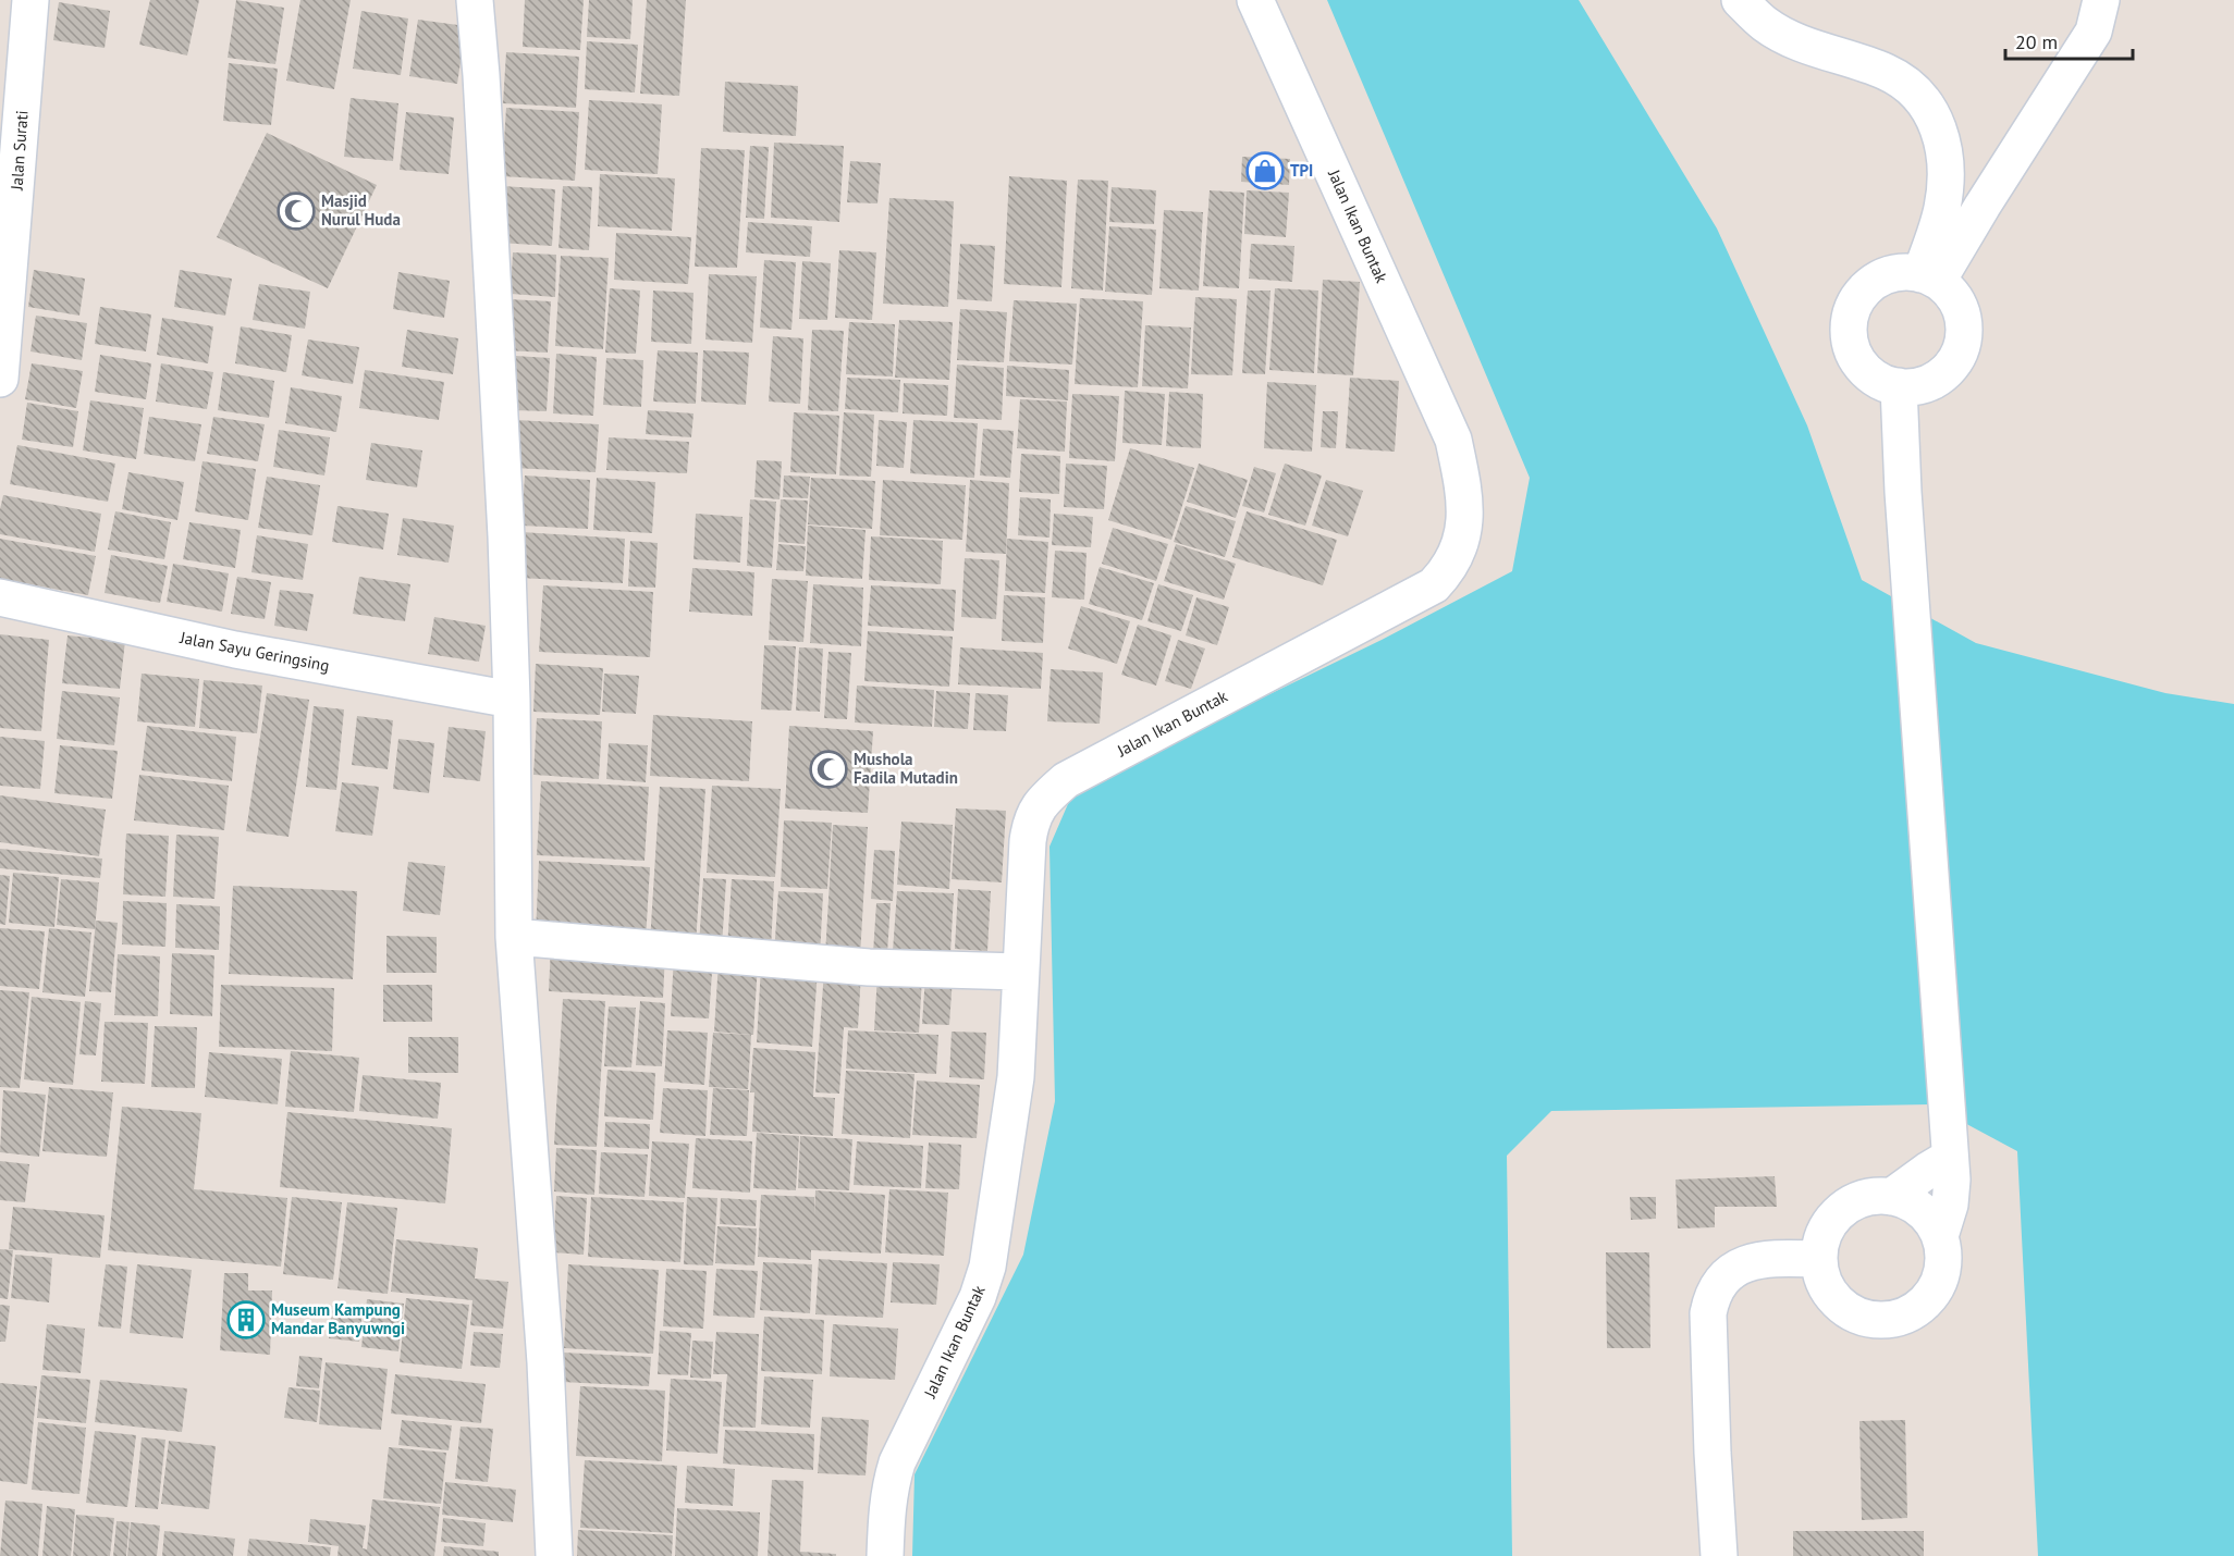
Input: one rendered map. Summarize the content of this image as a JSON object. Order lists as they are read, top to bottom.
{
  "streets": {
    "street": ["Jalan Surati", "Jalan Ikan Buntak", "Jalan Sayu Geringsing"]
  },
  "places": {
    "shop": ["TPI"],
    "mosque": ["Masjid Nurul Huda", "Mushola Fadila Mutadin"],
    "building": ["Museum Kampung Mandar Banyuwngi"]
  },
  "scale_bar": "20 m"
}
